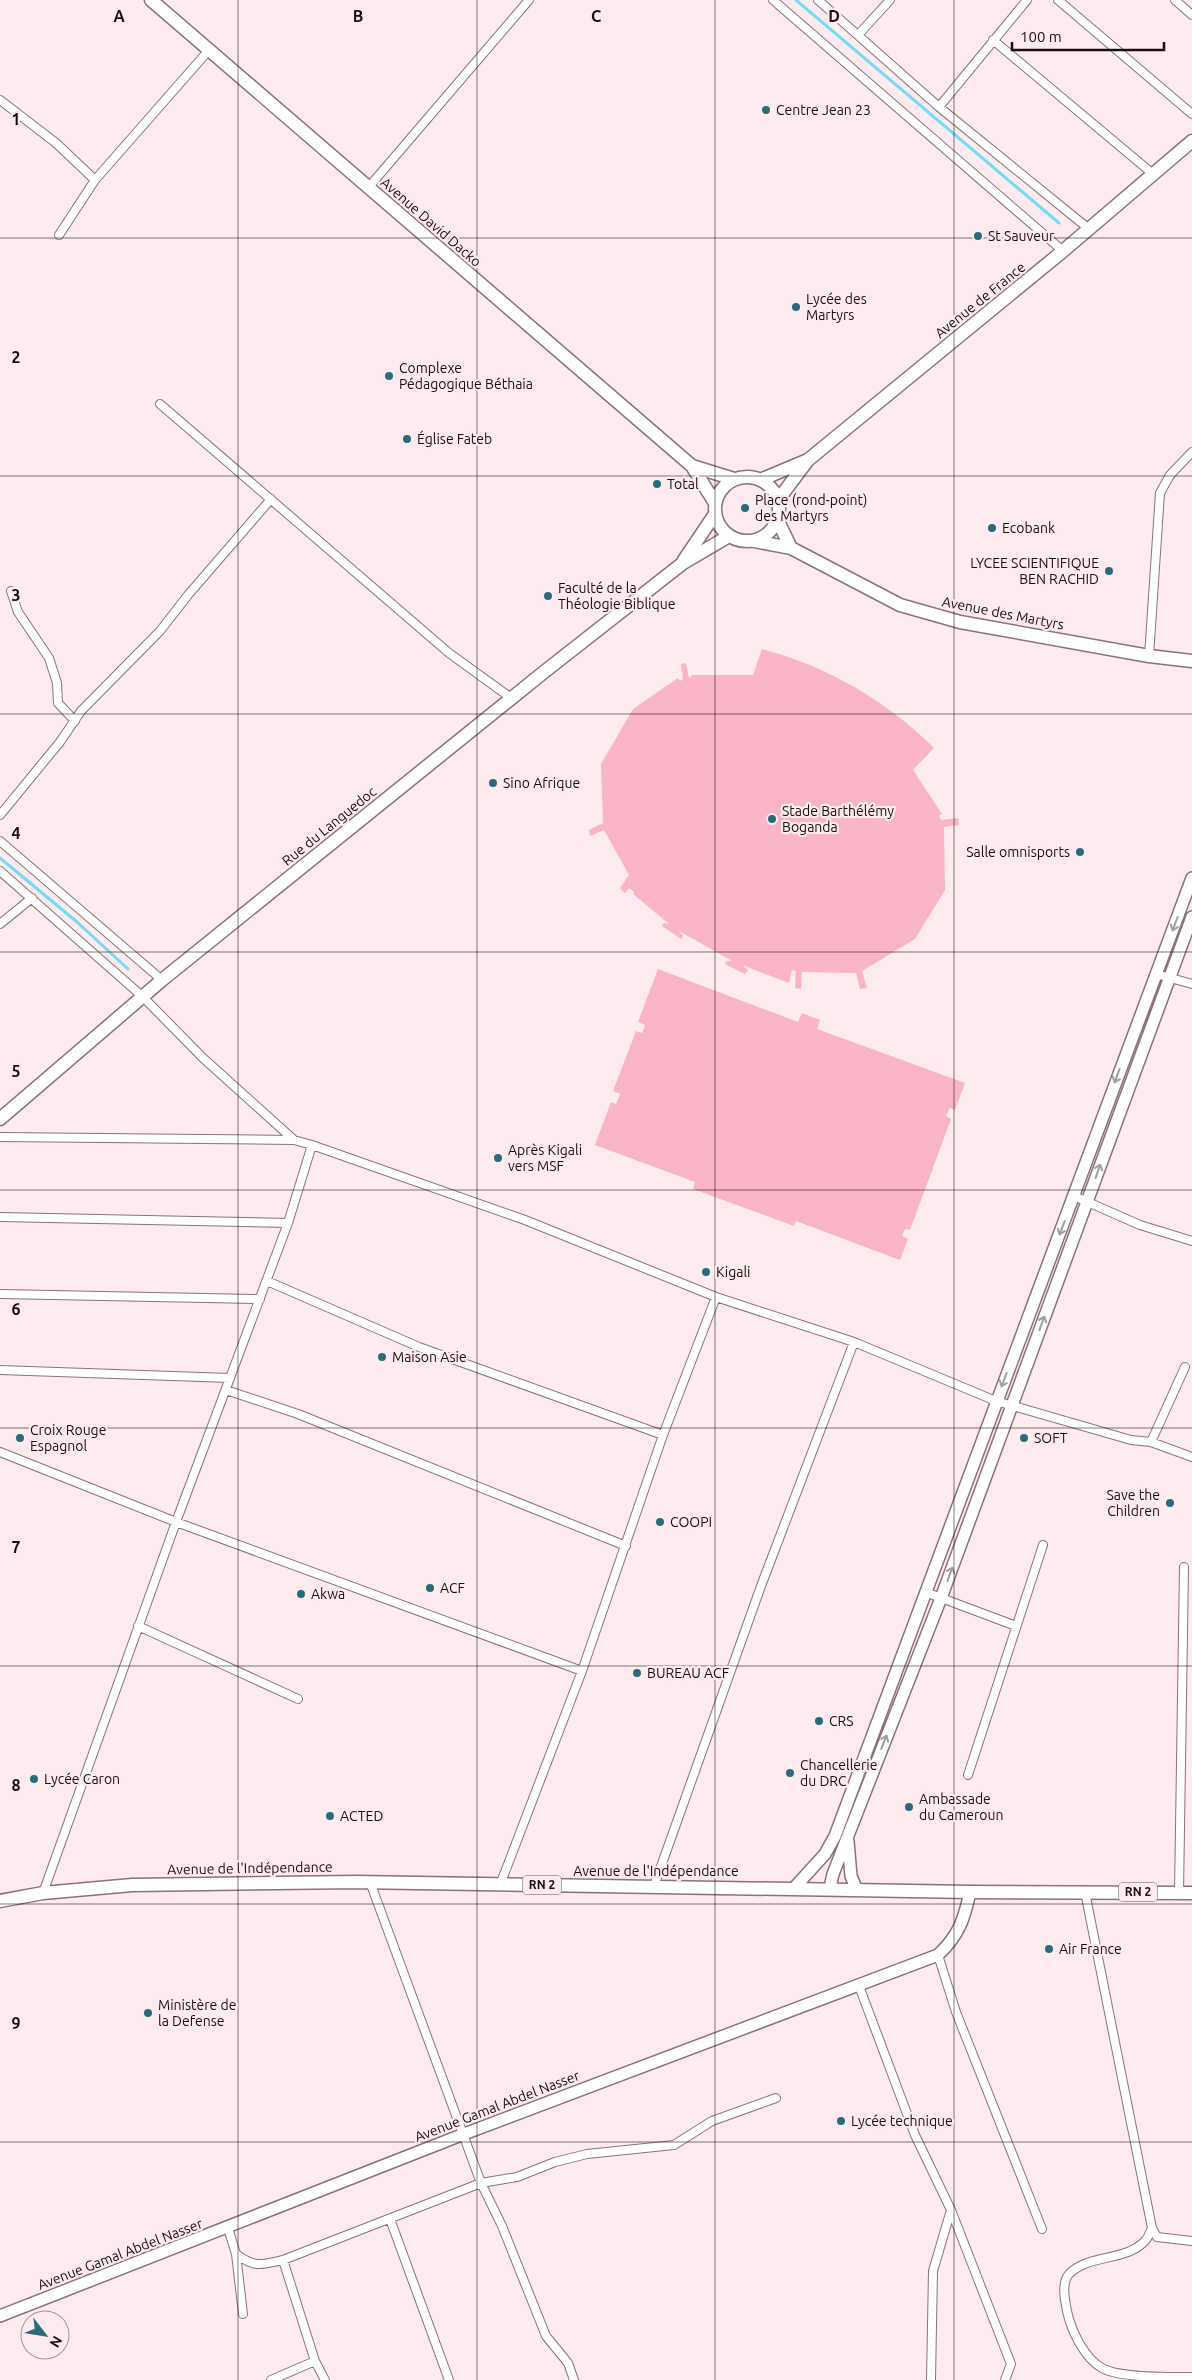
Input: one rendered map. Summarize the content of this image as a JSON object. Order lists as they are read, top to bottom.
{
  "streets": {
    "main road": [
      "Avenue David Dacko",
      "Avenue de France",
      "Avenue des Martyrs",
      "Rue du Languedoc",
      "Avenue de l'Indépendance",
      "RN 2"
    ],
    "street": ["Avenue Gamal Abdel Nasser"]
  },
  "crossings": [
    ["Avenue David Dacko", "Avenue de France"],
    ["Avenue David Dacko", "Avenue des Martyrs"],
    ["Avenue David Dacko", "Rue du Languedoc"],
    ["Avenue de France", "Avenue des Martyrs"],
    ["Avenue de France", "Rue du Languedoc"],
    ["Avenue des Martyrs", "Rue du Languedoc"],
    ["Avenue de l'Indépendance", "Avenue Gamal Abdel Nasser"]
  ],
  "places": [
    "Centre Jean 23",
    "St Sauveur",
    "Lycée des Martyrs",
    "Complexe Pédagogique Béthaia",
    "Église Fateb",
    "Total",
    "Place (rond-point) des Martyrs",
    "Ecobank",
    "LYCEE SCIENTIFIQUE BEN RACHID",
    "Faculté de la Théologie Biblique",
    "Sino Afrique",
    "Stade Barthélémy Boganda",
    "Salle omnisports",
    "Après Kigali vers MSF",
    "Kigali",
    "Maison Asie",
    "Croix Rouge Espagnol",
    "SOFT",
    "Save the Children",
    "COOPI",
    "ACF",
    "Akwa",
    "BUREAU ACF",
    "CRS",
    "Chancellerie du DRC",
    "Lycée Caron",
    "Ambassade du Cameroun",
    "ACTED",
    "Air France",
    "Ministère de la Defense",
    "Lycée technique"
  ],
  "scale_bar": "100 m",
  "north": "bottom right",
  "grid": {
    "columns": [
      "A",
      "B",
      "C",
      "D"
    ],
    "rows": [
      "1",
      "2",
      "3",
      "4",
      "5",
      "6",
      "7",
      "8",
      "9"
    ]
  }
}
